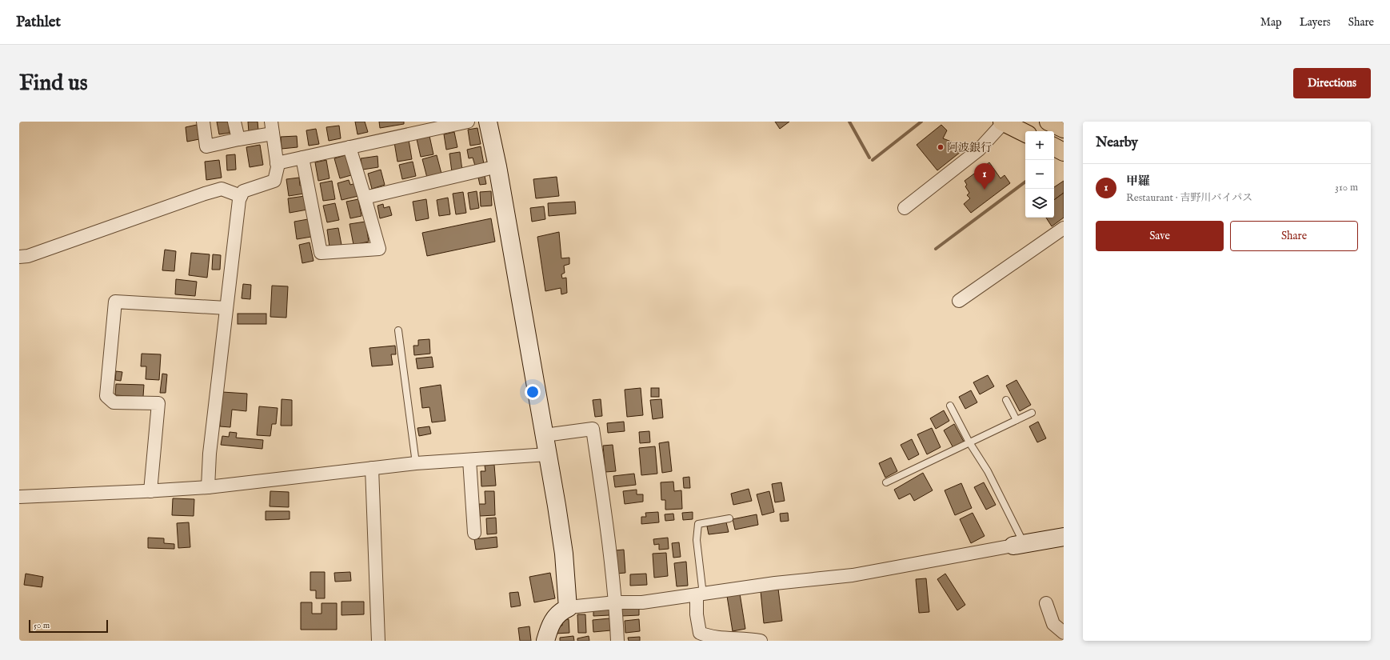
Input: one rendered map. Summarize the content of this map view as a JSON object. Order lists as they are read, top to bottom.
{
  "places": ["阿波銀行"],
  "scale_bar": "50 m",
  "page": {
    "header": "Pathlet",
    "nav": ["Map", "Layers", "Share"],
    "buttons": [
      "Directions",
      ["Save", "Share"]
    ],
    "title": "Find us",
    "heading": "Nearby",
    "map_buttons": ["+", "−"],
    "pins": "1",
    "list": [
      {
        "mark": "1",
        "name": "甲羅",
        "note": "Restaurant · 吉野川バイパス",
        "value": "310 m"
      }
    ],
    "scale": "50 m"
  }
}
